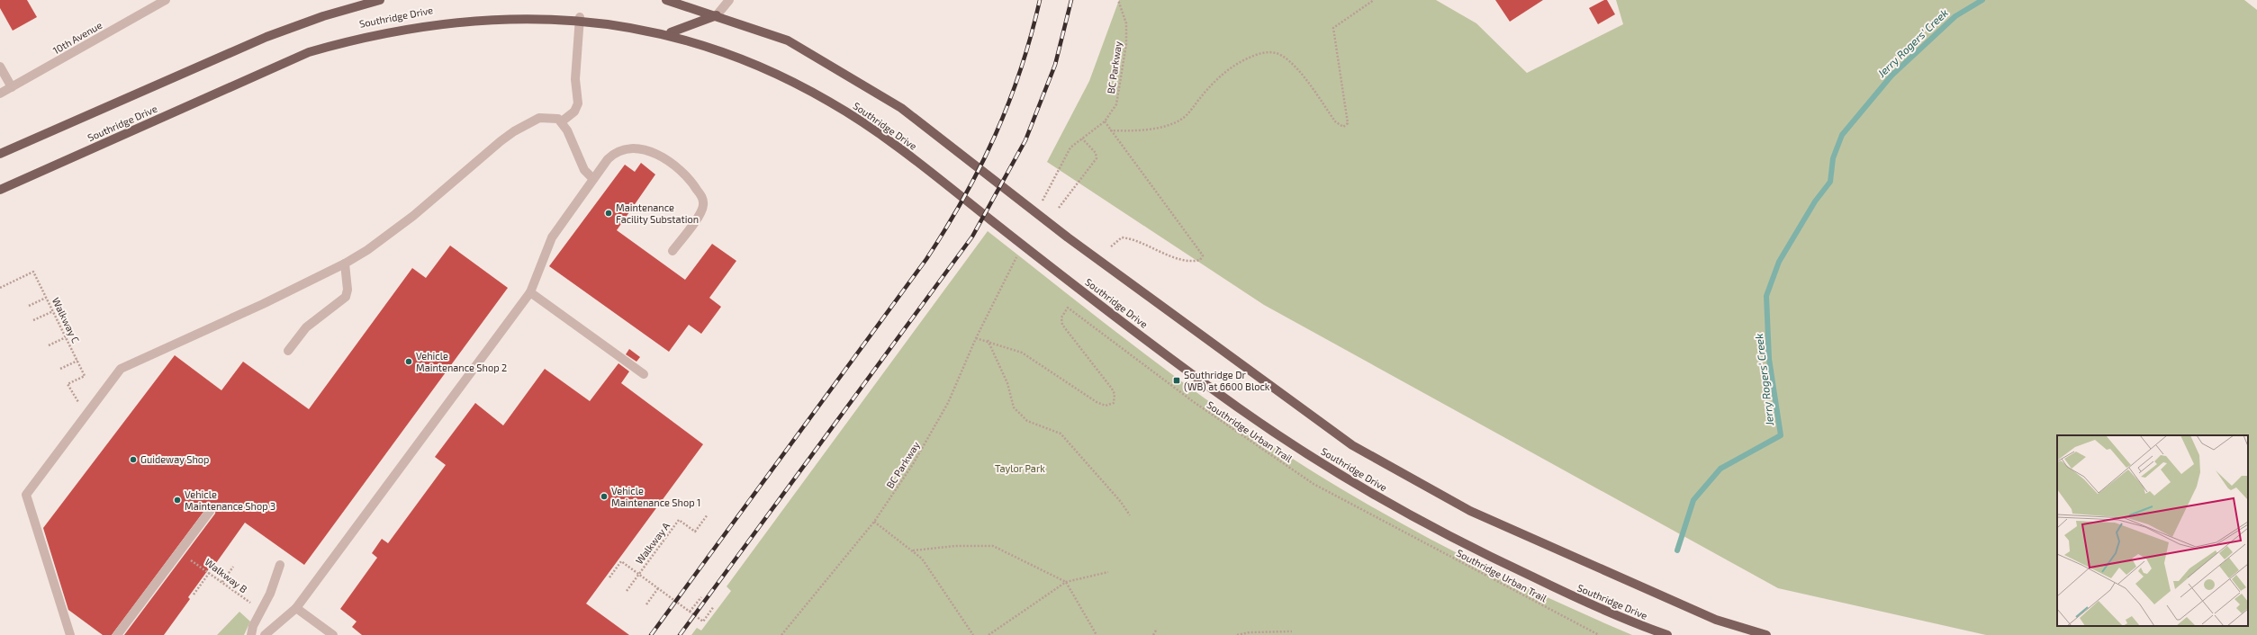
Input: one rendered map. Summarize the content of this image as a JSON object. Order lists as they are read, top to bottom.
{
  "streets": {
    "main road": ["Southridge Drive"],
    "street": ["10th Avenue"],
    "path": [
      "BC Parkway",
      "Walkway C",
      "Southridge Urban Trail",
      "Walkway A",
      "Walkway B"
    ]
  },
  "crossings": [
    ["BC Parkway", "Southridge Urban Trail"]
  ],
  "water": ["Jerry Rogers' Creek"],
  "parks": ["Taylor Park"],
  "places": {
    "other": [
      "Maintenance Facility Substation",
      "Vehicle Maintenance Shop 2",
      "Guideway Shop",
      "Vehicle Maintenance Shop 1",
      "Vehicle Maintenance Shop 3"
    ],
    "transit": ["Southridge Dr (WB) at 6600 Block"]
  }
}
